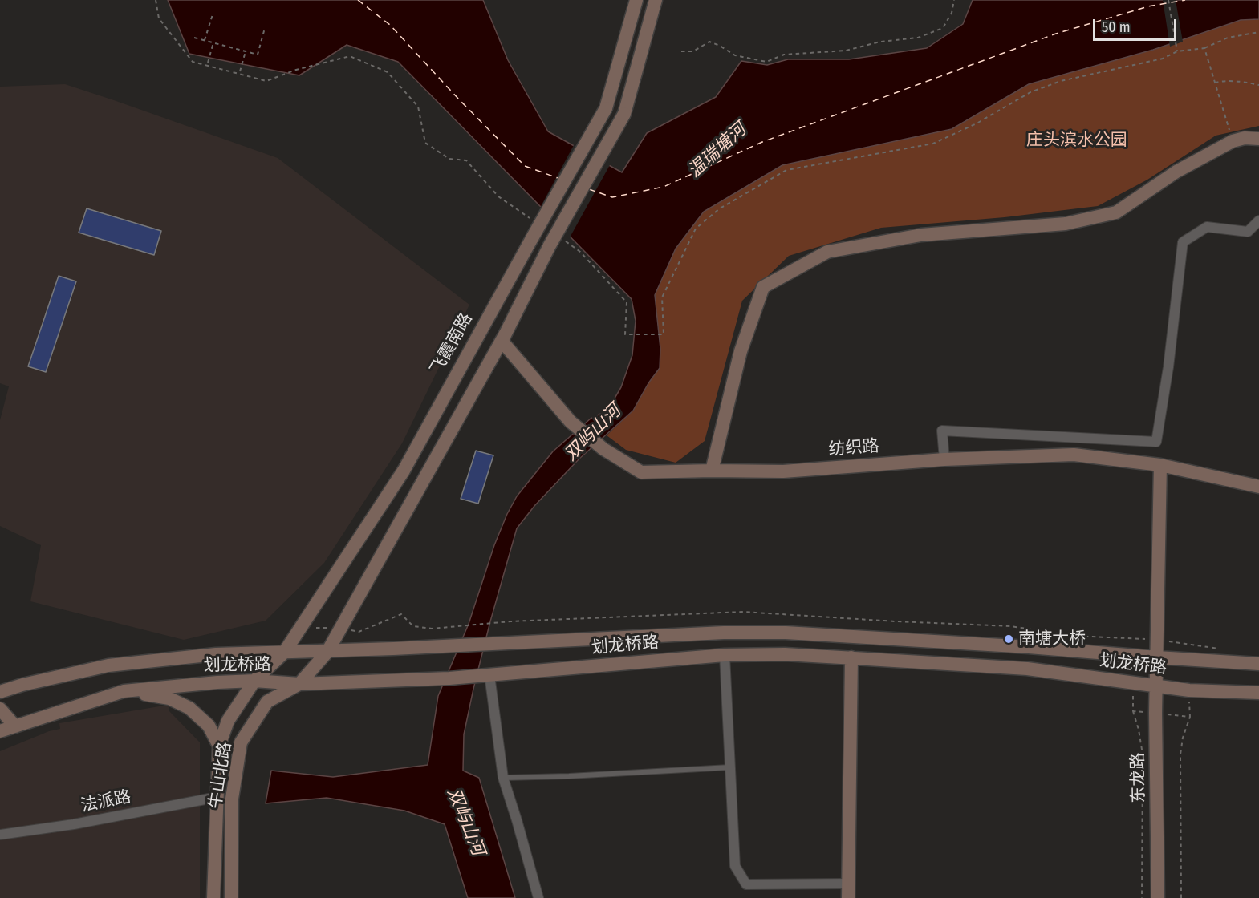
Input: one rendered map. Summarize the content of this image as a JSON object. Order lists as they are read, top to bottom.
{
  "streets": {
    "main road": [
      "飞霞南路",
      "纺织路",
      "划龙桥路",
      "牛山北路",
      "东龙路"
    ],
    "street": ["法派路"]
  },
  "crossings": [
    ["飞霞南路", "划龙桥路"],
    ["飞霞南路", "牛山北路"],
    ["纺织路", "东龙路"],
    ["划龙桥路", "牛山北路"],
    ["划龙桥路", "东龙路"],
    ["牛山北路", "法派路"]
  ],
  "water": ["温瑞塘河", "双屿山河"],
  "parks": ["庄头滨水公园"],
  "places": ["南塘大桥"],
  "scale_bar": "50 m"
}
